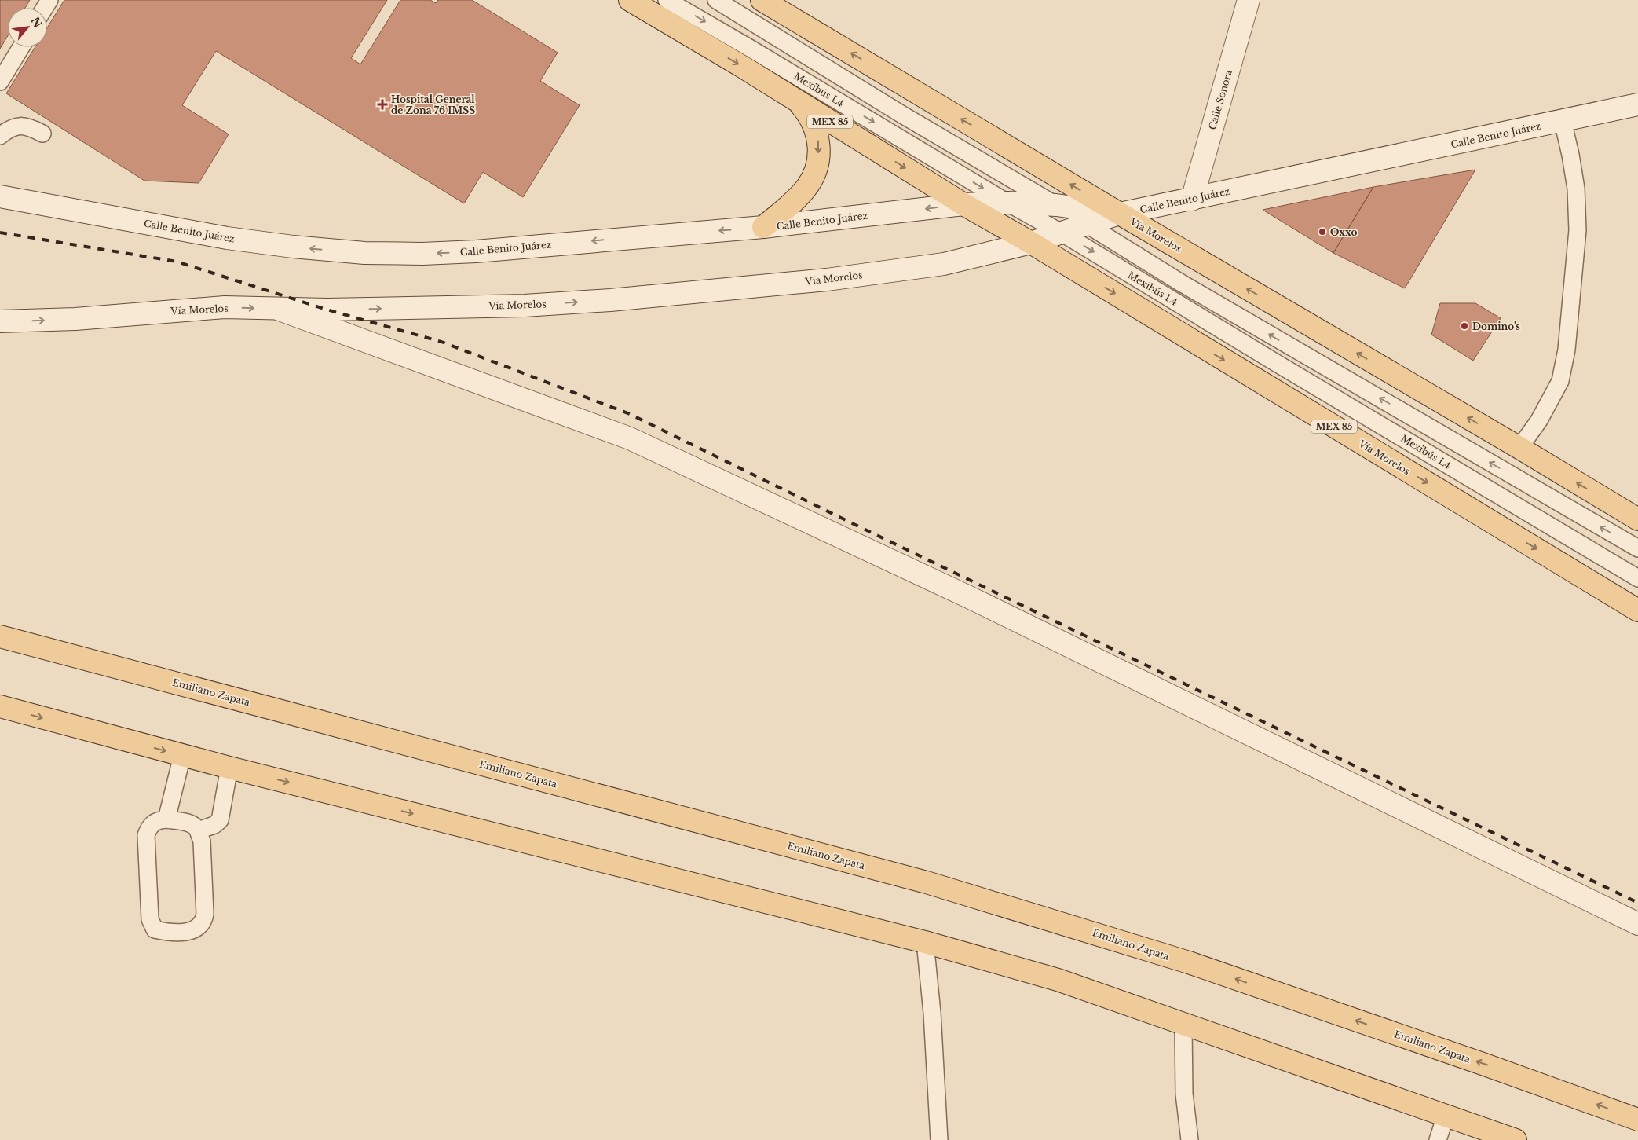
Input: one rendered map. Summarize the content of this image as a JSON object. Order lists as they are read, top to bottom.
{
  "streets": {
    "main road": [
      "Calle Sonora",
      "MEX 85",
      "Calle Benito Juárez",
      "Vía Morelos",
      "Emiliano Zapata"
    ],
    "lane": ["Mexibús L4"]
  },
  "crossings": [
    ["Mexibús L4", "Calle Benito Juárez"],
    ["Mexibús L4", "Vía Morelos"],
    ["Calle Sonora", "Calle Benito Juárez"],
    ["Calle Benito Juárez", "Vía Morelos"]
  ],
  "places": {
    "health": ["Hospital General de Zona 76 IMSS"],
    "other": ["Oxxo", "Domino's"]
  },
  "north": "top right"
}
